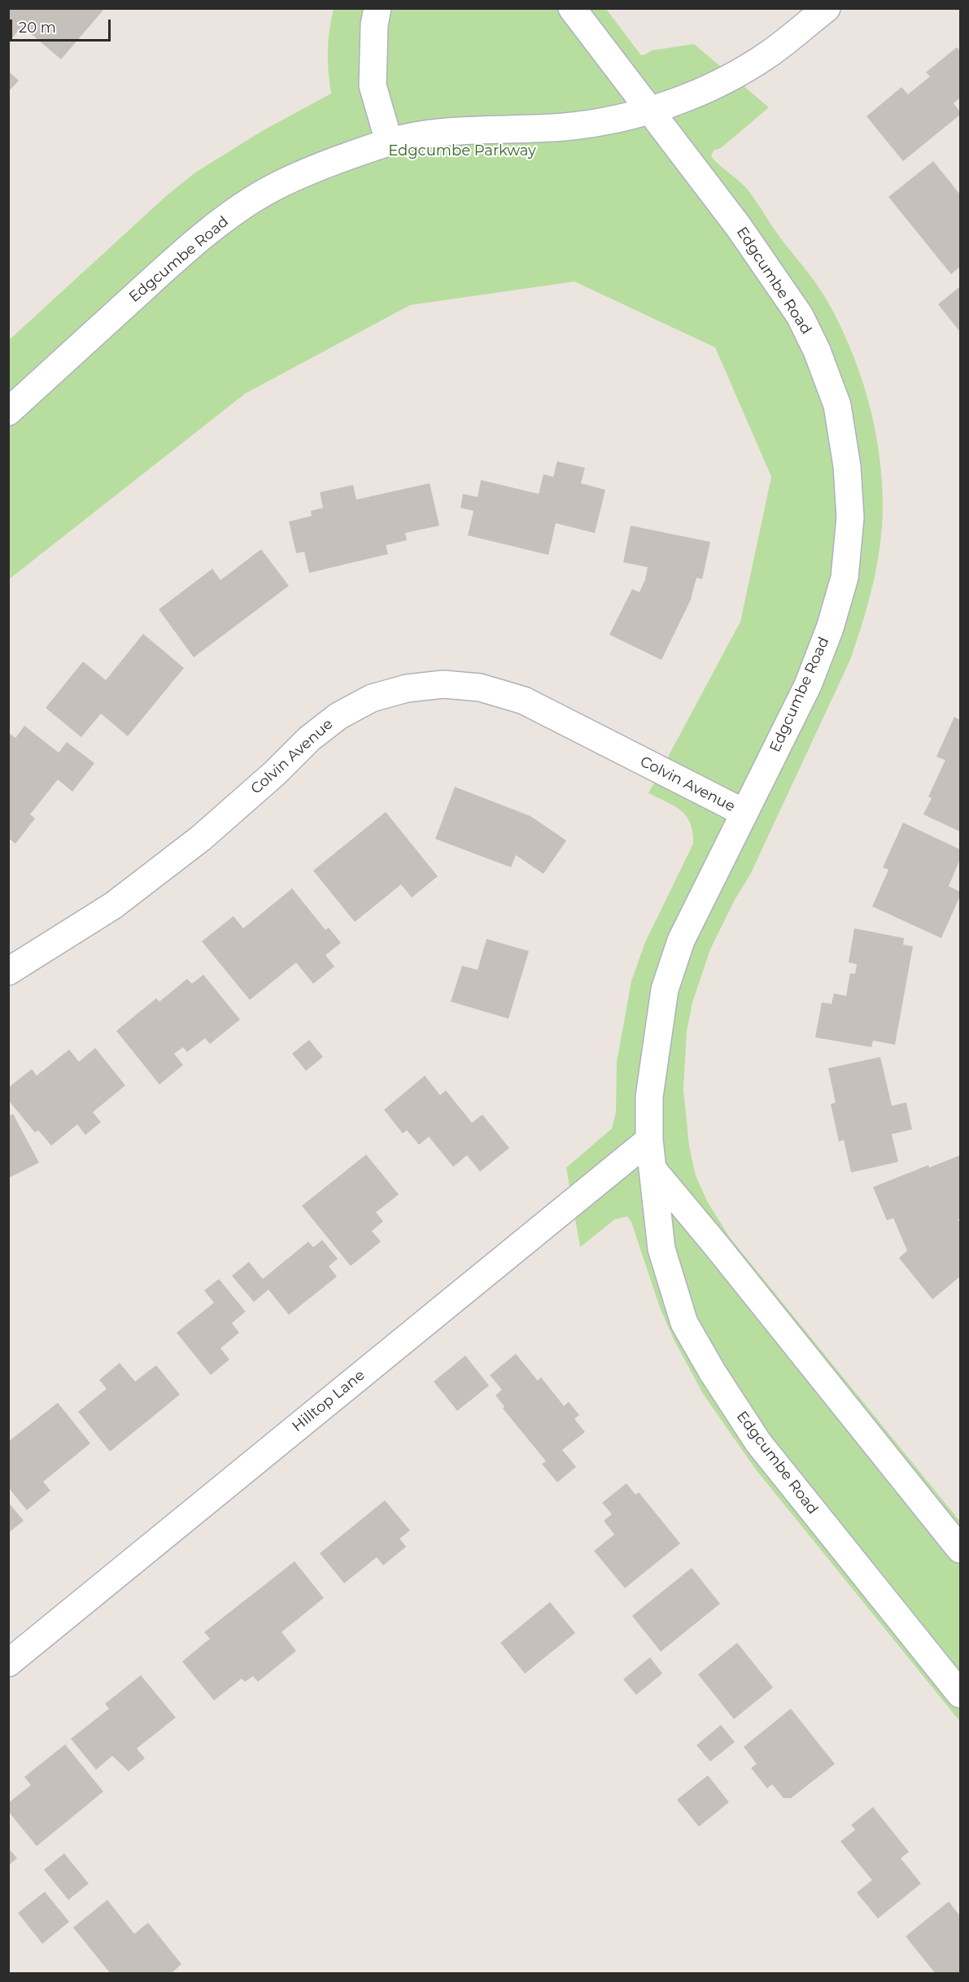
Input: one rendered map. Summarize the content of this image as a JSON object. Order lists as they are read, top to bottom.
{
  "streets": {
    "street": ["Edgcumbe Road", "Colvin Avenue", "Hilltop Lane"]
  },
  "crossings": [
    ["Edgcumbe Road", "Colvin Avenue"],
    ["Edgcumbe Road", "Hilltop Lane"]
  ],
  "parks": ["Edgcumbe Parkway"],
  "scale_bar": "20 m"
}
